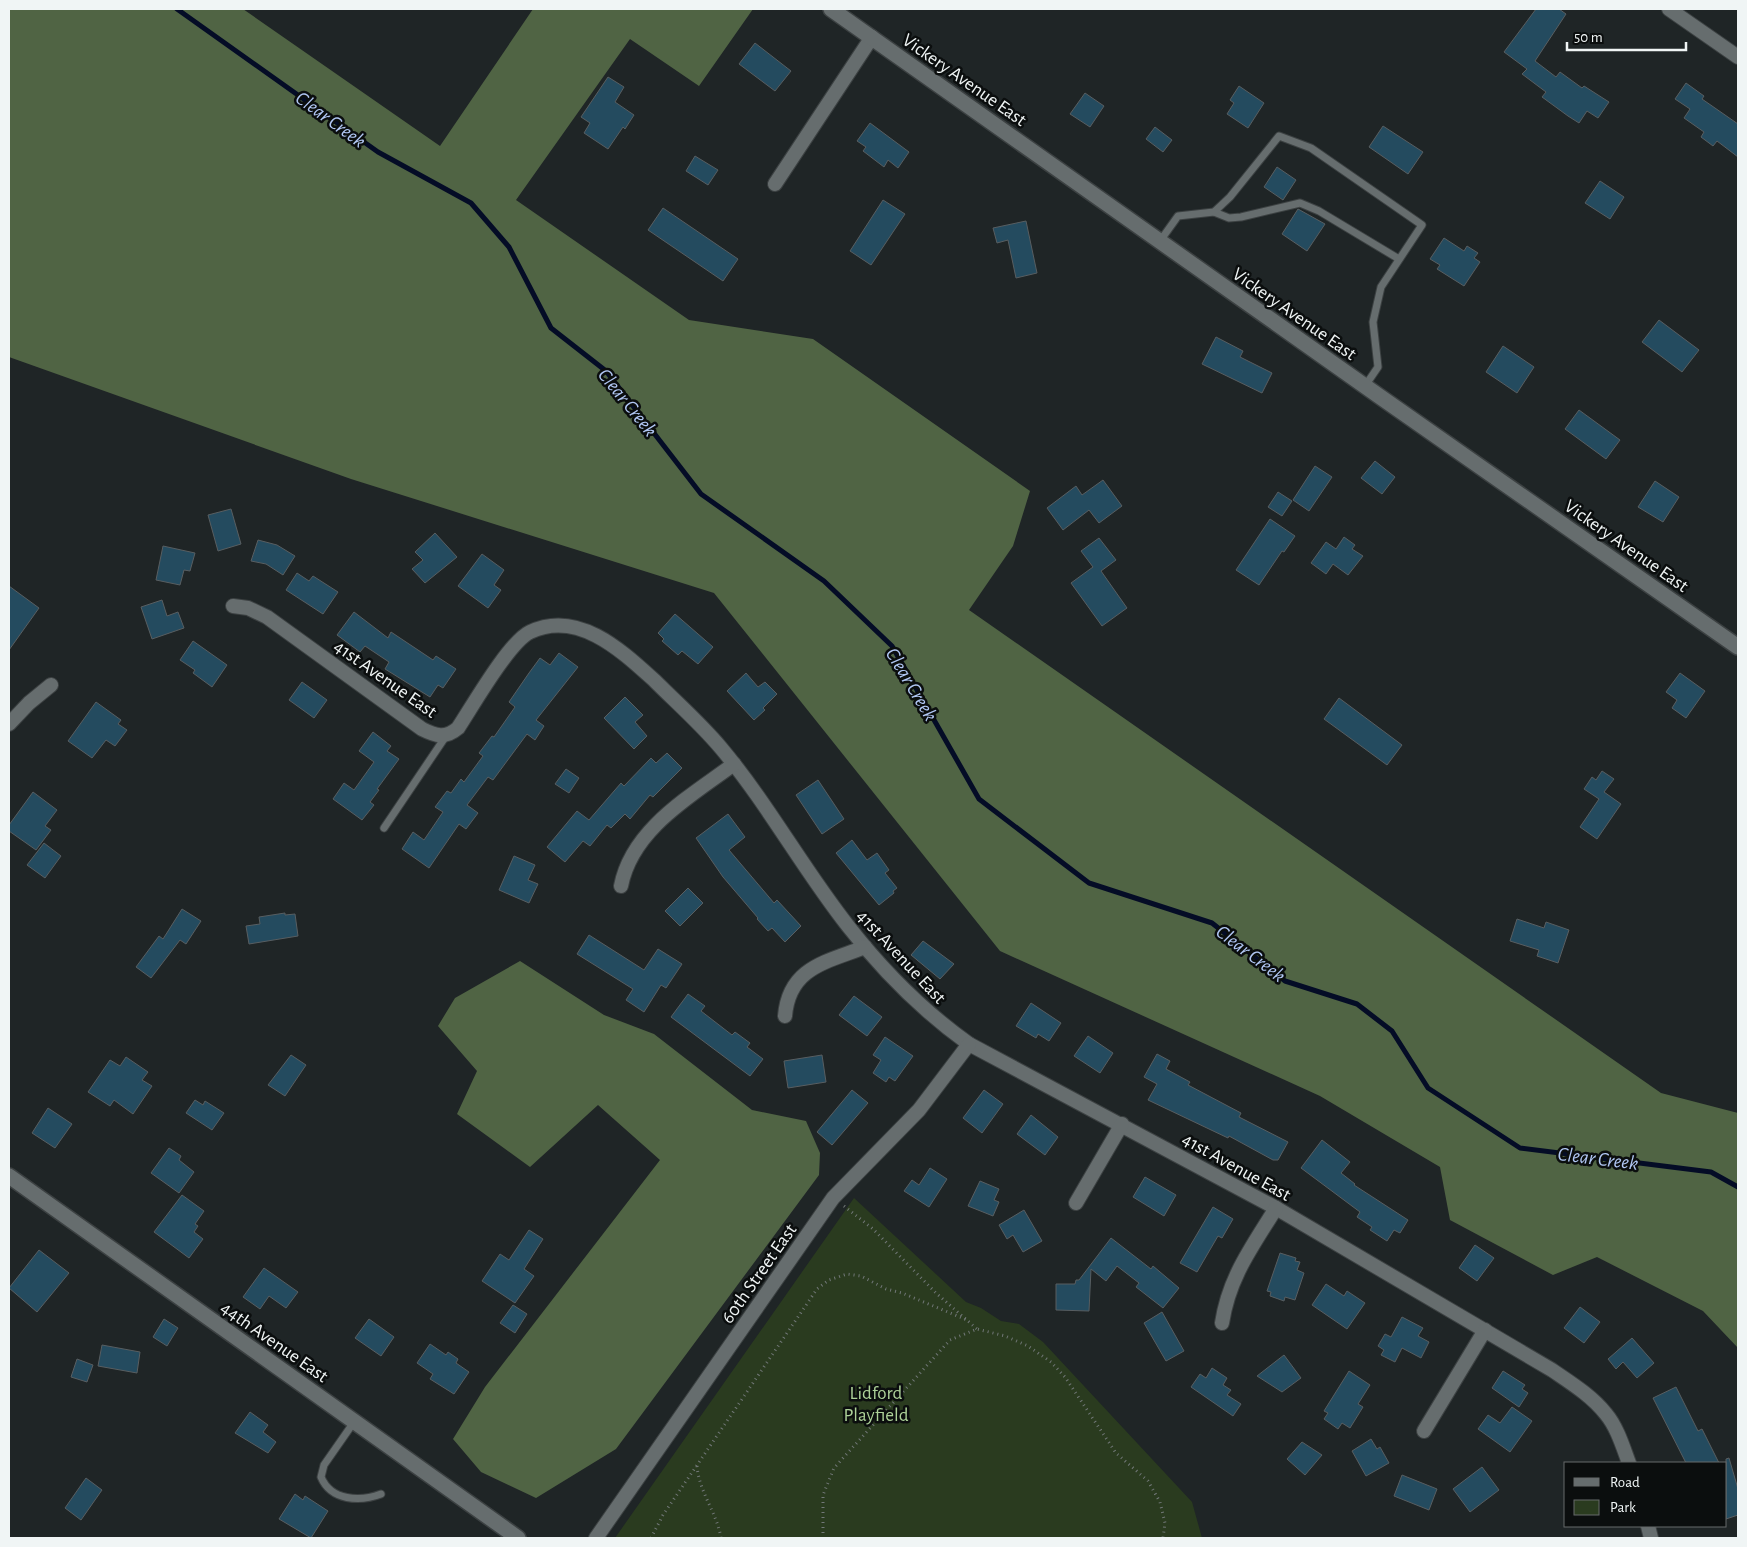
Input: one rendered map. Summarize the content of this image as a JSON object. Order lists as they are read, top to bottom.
{
  "streets": {
    "street": [
      "Vickery Avenue East",
      "41st Avenue East",
      "60th Street East",
      "44th Avenue East"
    ]
  },
  "crossings": [
    ["41st Avenue East", "60th Street East"]
  ],
  "water": ["Clear Creek"],
  "parks": ["Lidford Playfield"],
  "legend": ["Road", "Park"],
  "scale_bar": "50 m"
}
